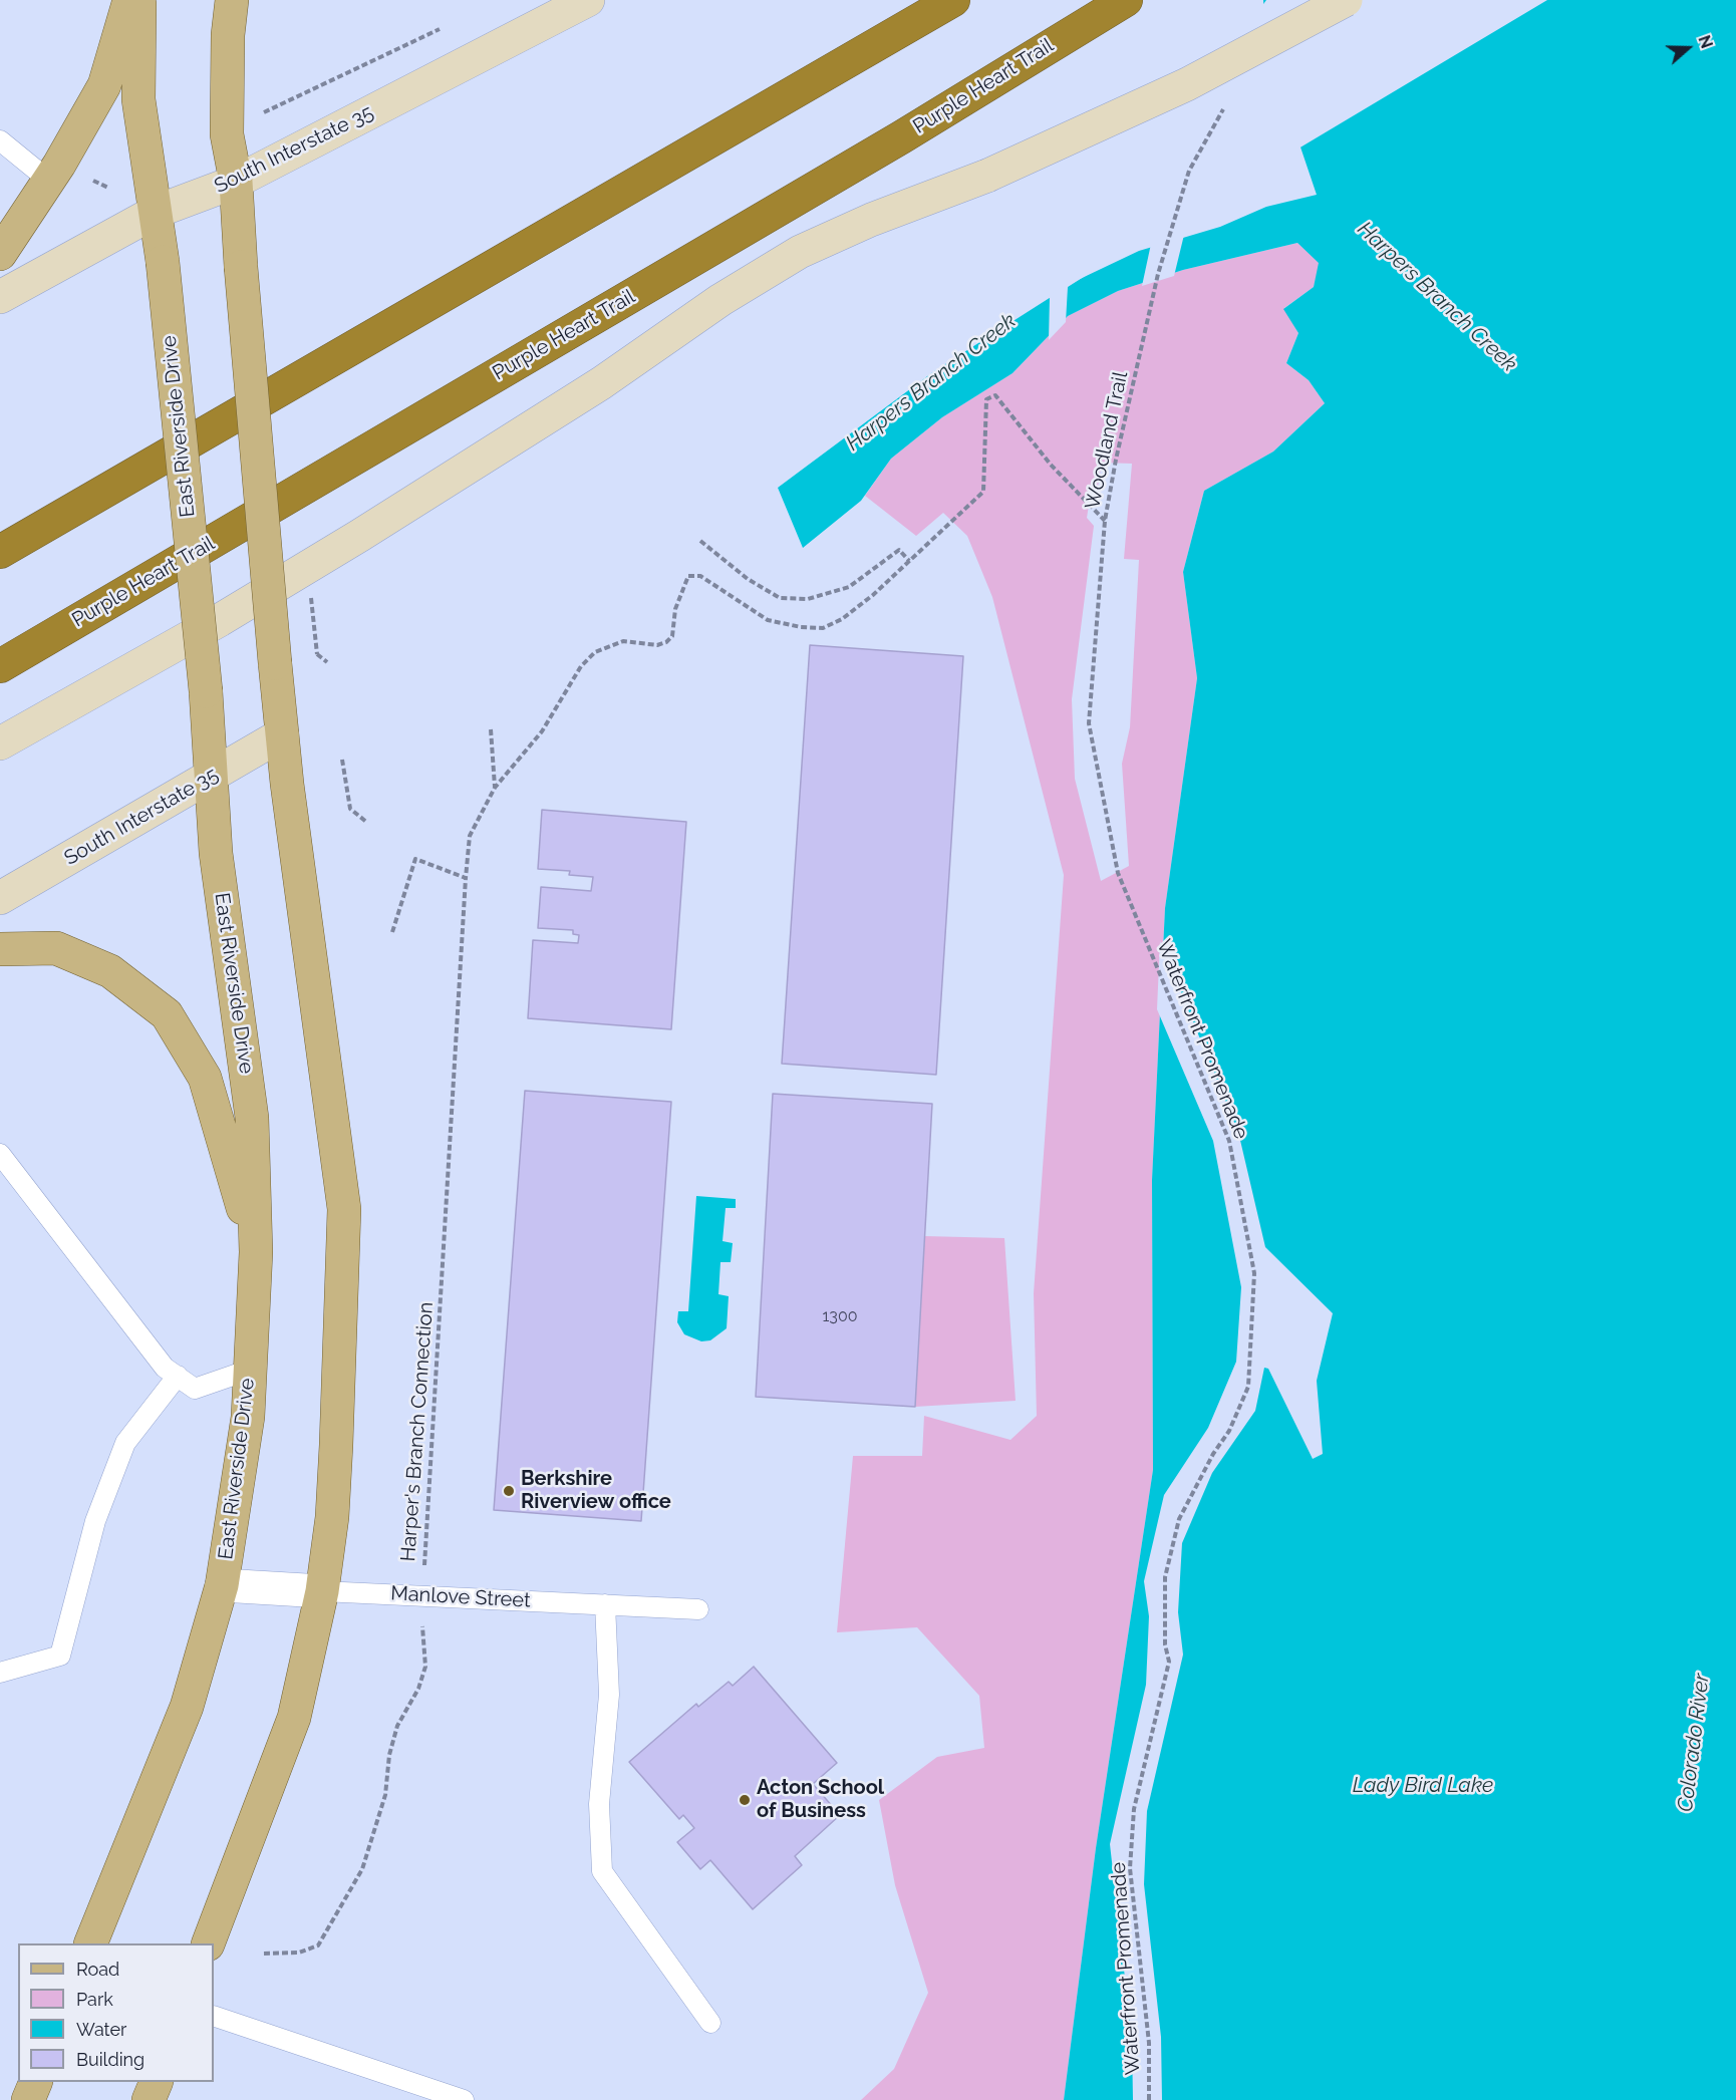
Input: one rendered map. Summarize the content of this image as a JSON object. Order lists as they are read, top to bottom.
{
  "streets": {
    "highway": ["Purple Heart Trail"],
    "main road": ["South Interstate 35", "East Riverside Drive"],
    "street": ["Manlove Street"],
    "path": ["Woodland Trail", "Waterfront Promenade", "Harper's Branch Connection"]
  },
  "crossings": [
    ["South Interstate 35", "East Riverside Drive"],
    ["East Riverside Drive", "Manlove Street"],
    ["Woodland Trail", "Waterfront Promenade"],
    ["Woodland Trail", "Harper's Branch Connection"],
    ["Harper's Branch Connection", "Manlove Street"]
  ],
  "water": ["Harpers Branch Creek", "Colorado River", "Lady Bird Lake"],
  "places": ["Berkshire Riverview office", "Acton School of Business"],
  "house_numbers": ["1300"],
  "legend": [
    "Road",
    "Park",
    "Water",
    "Building"
  ],
  "north": "right"
}
